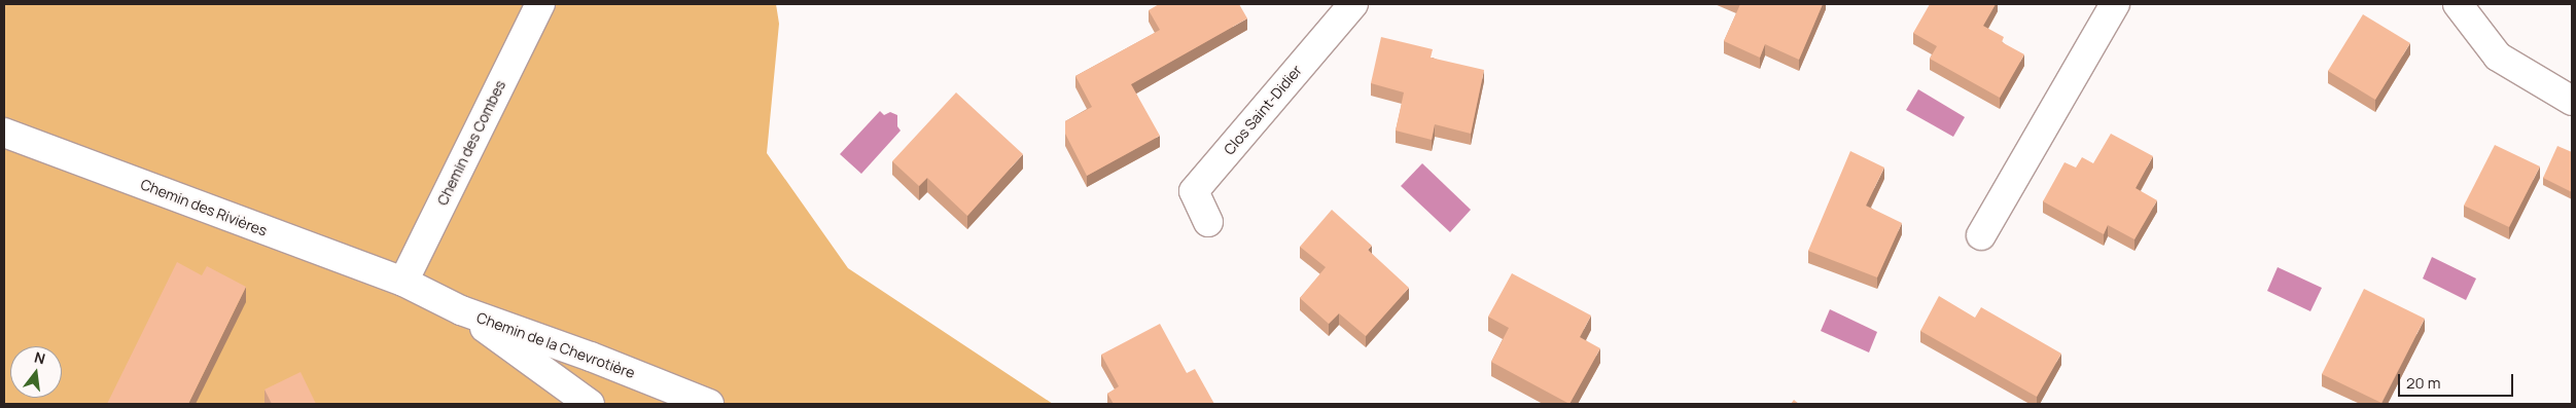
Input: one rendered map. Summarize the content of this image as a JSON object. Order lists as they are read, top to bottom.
{
  "streets": {
    "street": [
      "Clos Saint-Didier",
      "Chemin des Combes",
      "Chemin des Rivières",
      "Chemin de la Chevrotière"
    ]
  },
  "crossings": [
    ["Chemin des Combes", "Chemin des Rivières"],
    ["Chemin des Combes", "Chemin de la Chevrotière"],
    ["Chemin des Rivières", "Chemin de la Chevrotière"]
  ],
  "scale_bar": "20 m",
  "north": "top"
}
